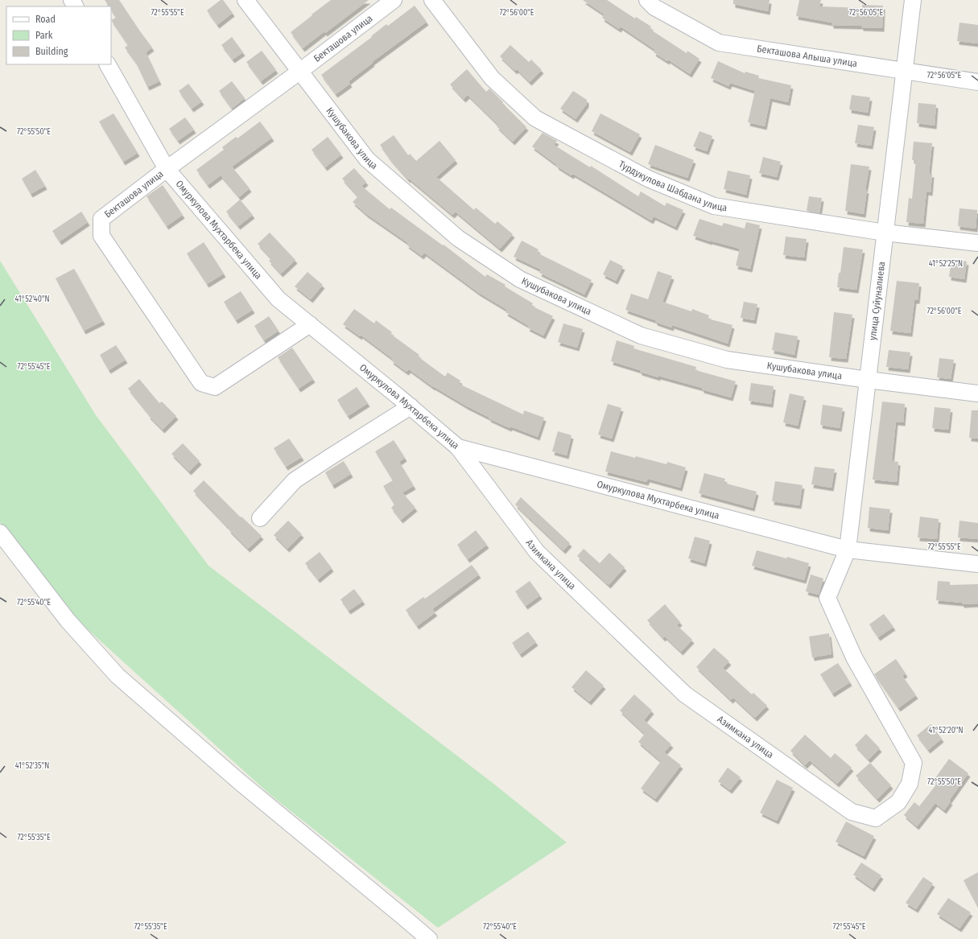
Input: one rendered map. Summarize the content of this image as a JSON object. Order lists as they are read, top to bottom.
{
  "streets": {
    "street": [
      "Бекташова улица",
      "Бекташова Апыша улица",
      "Кушубакова улица",
      "Турдукулова Шабдана улица",
      "Омуркулова Мухтарбека улица",
      "улица Суйуналиева",
      "Азимкана улица"
    ]
  },
  "crossings": [
    ["Бекташова улица", "Кушубакова улица"],
    ["Бекташова улица", "Омуркулова Мухтарбека улица"],
    ["Бекташова Апыша улица", "улица Суйуналиева"],
    ["Кушубакова улица", "улица Суйуналиева"],
    ["Турдукулова Шабдана улица", "улица Суйуналиева"],
    ["Омуркулова Мухтарбека улица", "улица Суйуналиева"],
    ["Омуркулова Мухтарбека улица", "Азимкана улица"],
    ["улица Суйуналиева", "Азимкана улица"]
  ],
  "legend": ["Road", "Park", "Building"],
  "coordinates": [
    "72°56'00\"E",
    "72°56'05\"E",
    "72°55'55\"E",
    "72°55'50\"E",
    "41°52'25\"N",
    "41°52'40\"N",
    "72°55'45\"E",
    "72°55'40\"E",
    "41°52'20\"N",
    "41°52'35\"N",
    "72°55'35\"E"
  ]
}
